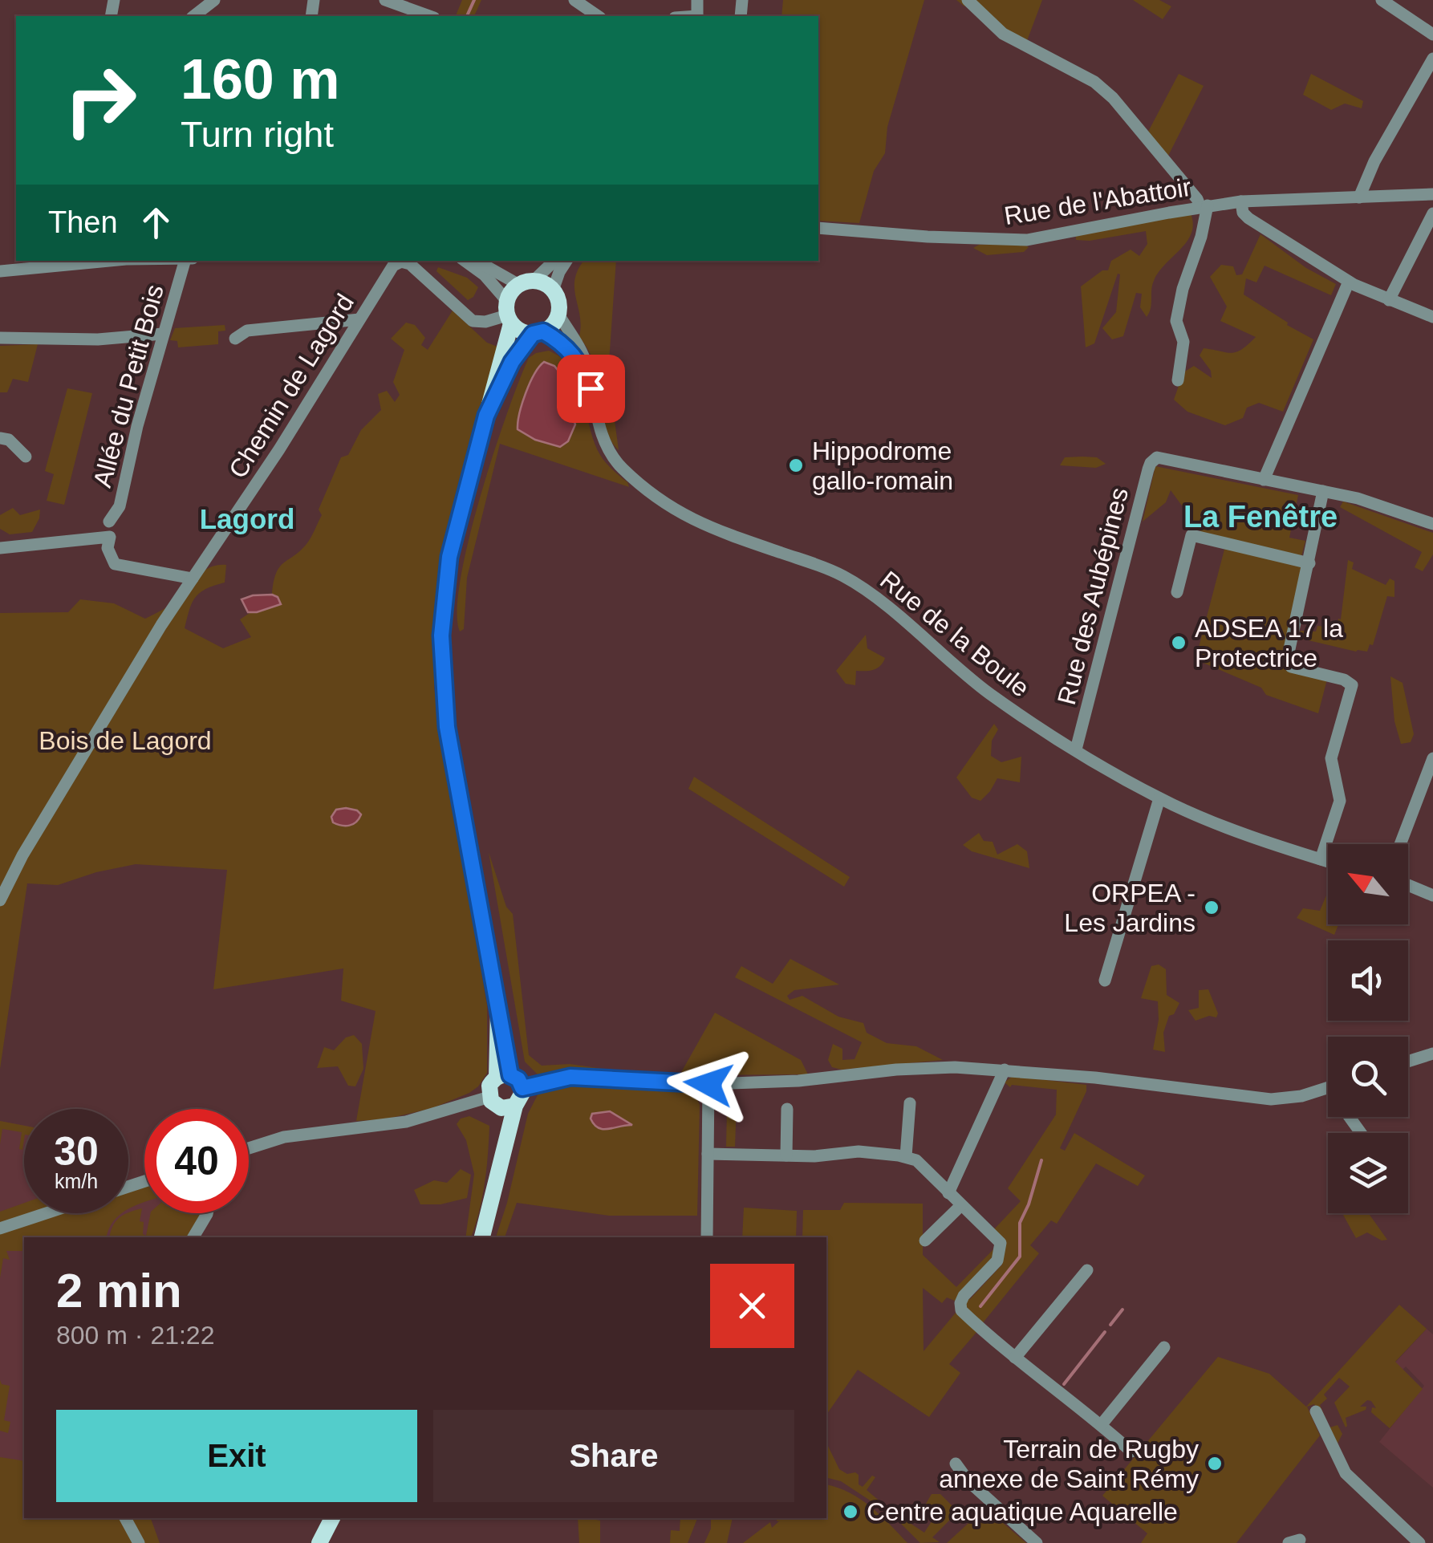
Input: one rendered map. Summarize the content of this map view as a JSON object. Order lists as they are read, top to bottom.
{
  "streets": {
    "street": [
      "Rue de l'Abattoir",
      "Allée du Petit Bois",
      "Chemin de Lagord",
      "Rue des Aubépines",
      "Rue de la Boule"
    ]
  },
  "crossings": [
    ["Chemin de Lagord", "Rue de la Boule"],
    ["Rue des Aubépines", "Rue de la Boule"]
  ],
  "districts": ["La Fenêtre", "Lagord"],
  "parks": ["Bois de Lagord"],
  "places": [
    "Hippodrome gallo-romain",
    "ADSEA 17 la Protectrice",
    "ORPEA - Les Jardins",
    "Terrain de Rugby annexe de Saint Rémy",
    "Centre aquatique Aquarelle"
  ],
  "north": "top left",
  "page": {
    "turn": ["160 m", "Turn right"],
    "then": "Then",
    "speed": "30 km/h",
    "limit": "40",
    "heading": ["2 min", "800 m · 21:22"],
    "buttons": ["Exit", "Share"]
  }
}
